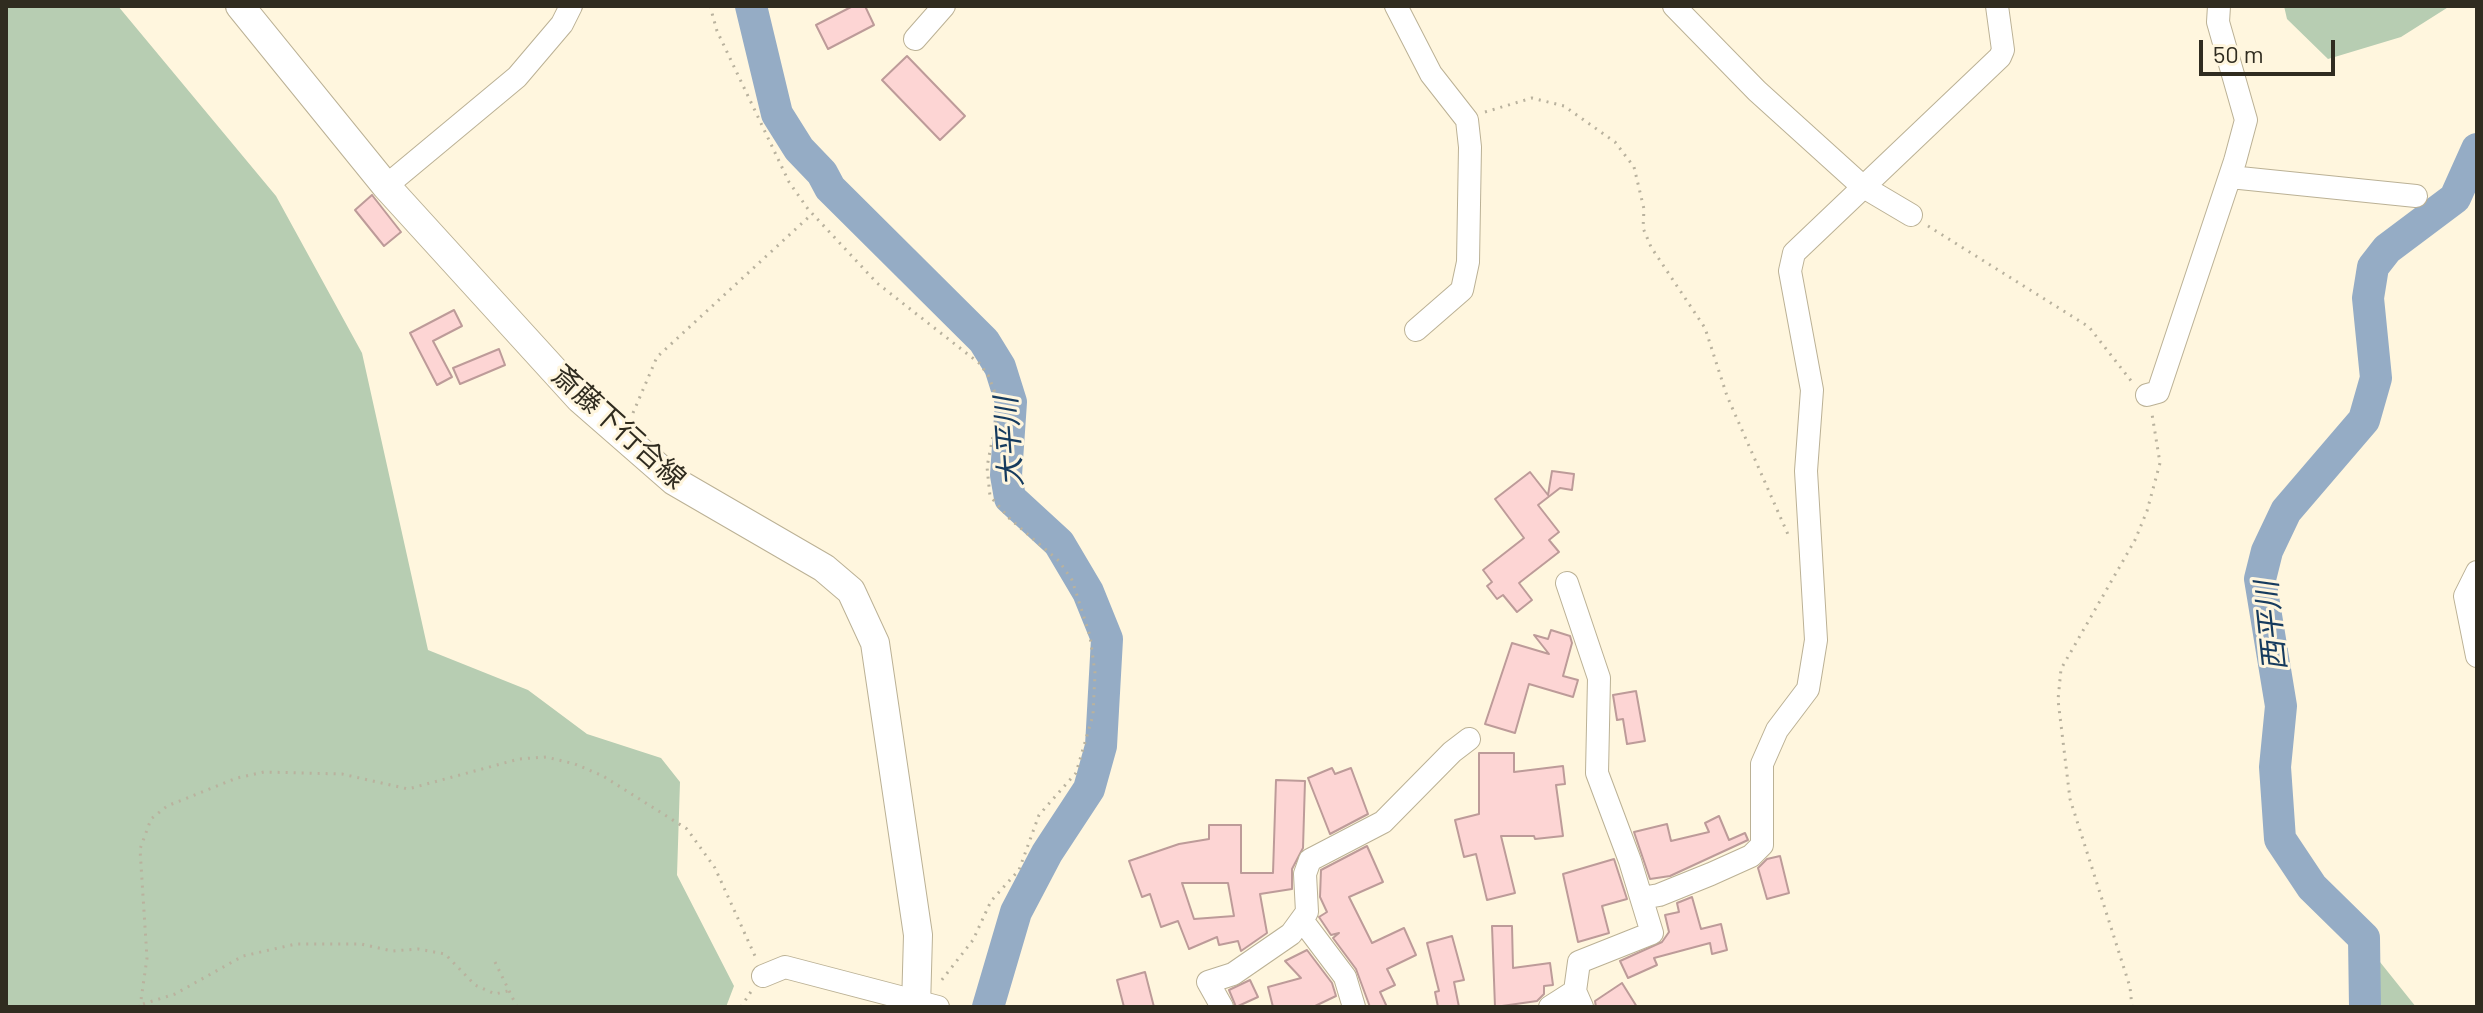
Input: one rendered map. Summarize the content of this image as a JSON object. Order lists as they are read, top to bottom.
{
  "streets": {
    "main road": ["斎藤下行合線"]
  },
  "water": ["大平川", "西平川"],
  "scale_bar": "50 m"
}
